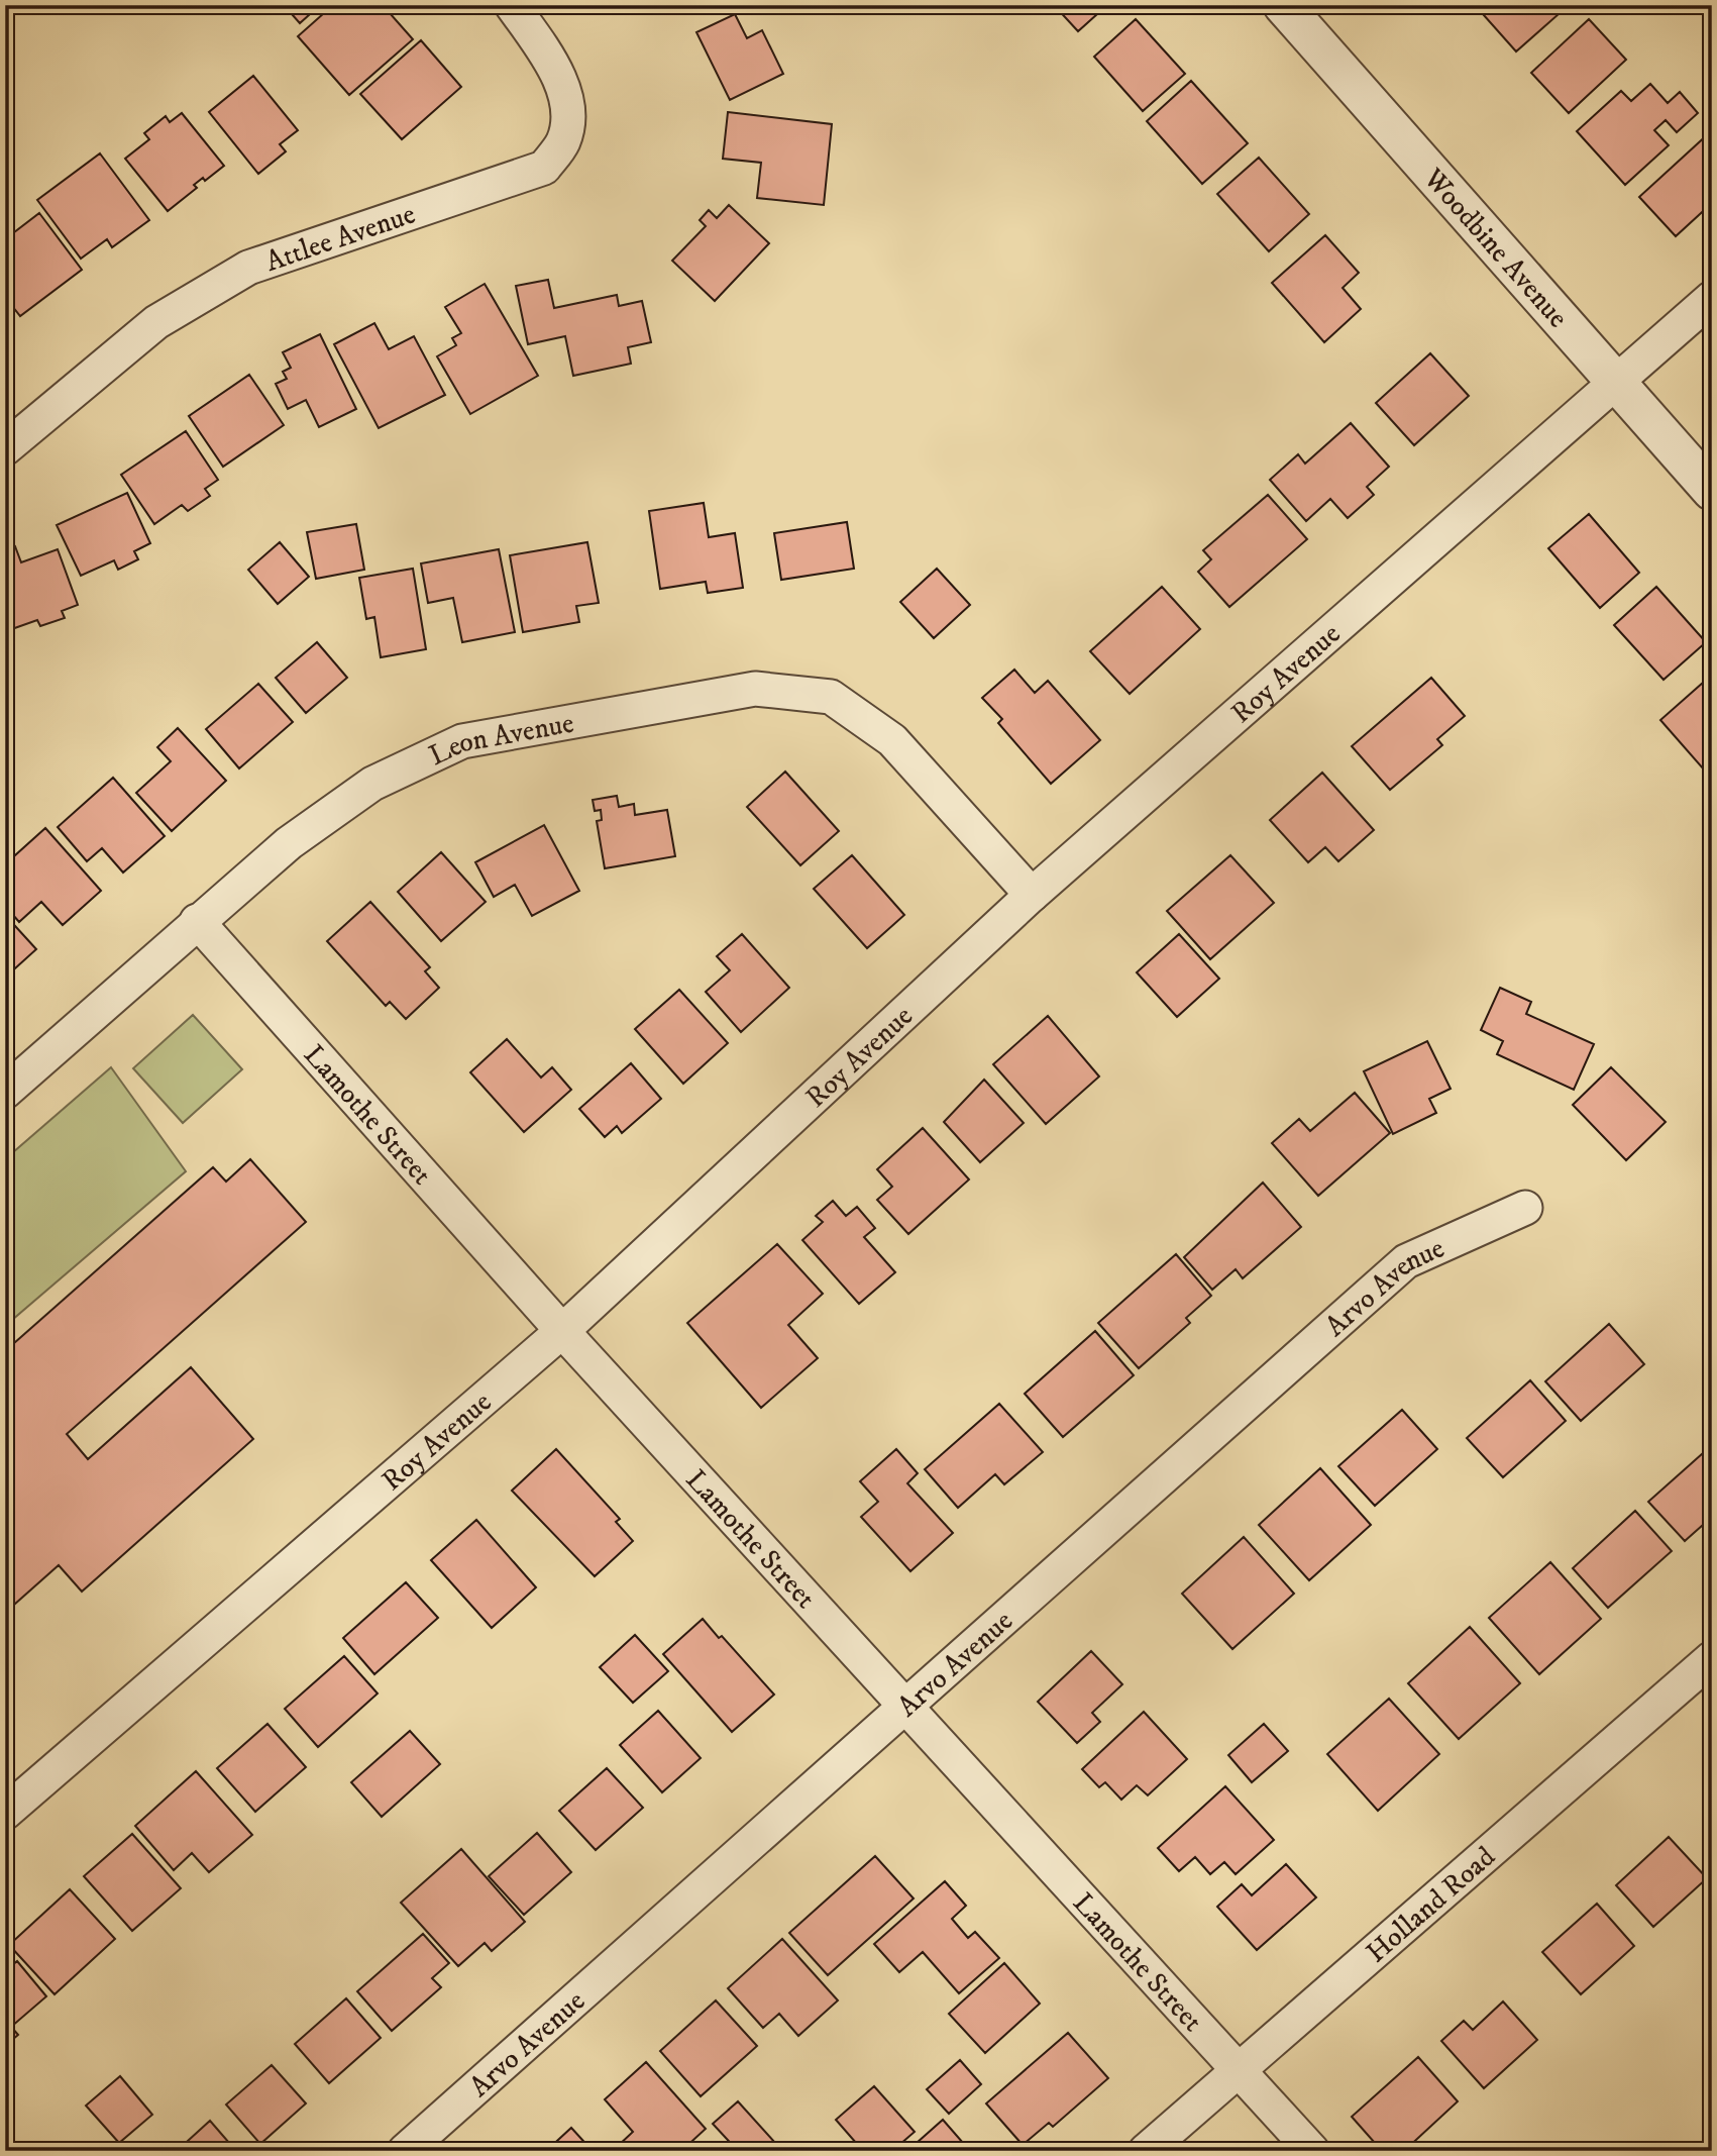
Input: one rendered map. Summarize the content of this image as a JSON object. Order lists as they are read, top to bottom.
{
  "streets": {
    "street": [
      "Attlee Avenue",
      "Woodbine Avenue",
      "Roy Avenue",
      "Leon Avenue",
      "Lamothe Street",
      "Arvo Avenue",
      "Holland Road"
    ]
  },
  "crossings": [
    ["Woodbine Avenue", "Roy Avenue"],
    ["Roy Avenue", "Leon Avenue"],
    ["Roy Avenue", "Lamothe Street"],
    ["Leon Avenue", "Lamothe Street"],
    ["Lamothe Street", "Arvo Avenue"],
    ["Lamothe Street", "Holland Road"]
  ]
}
